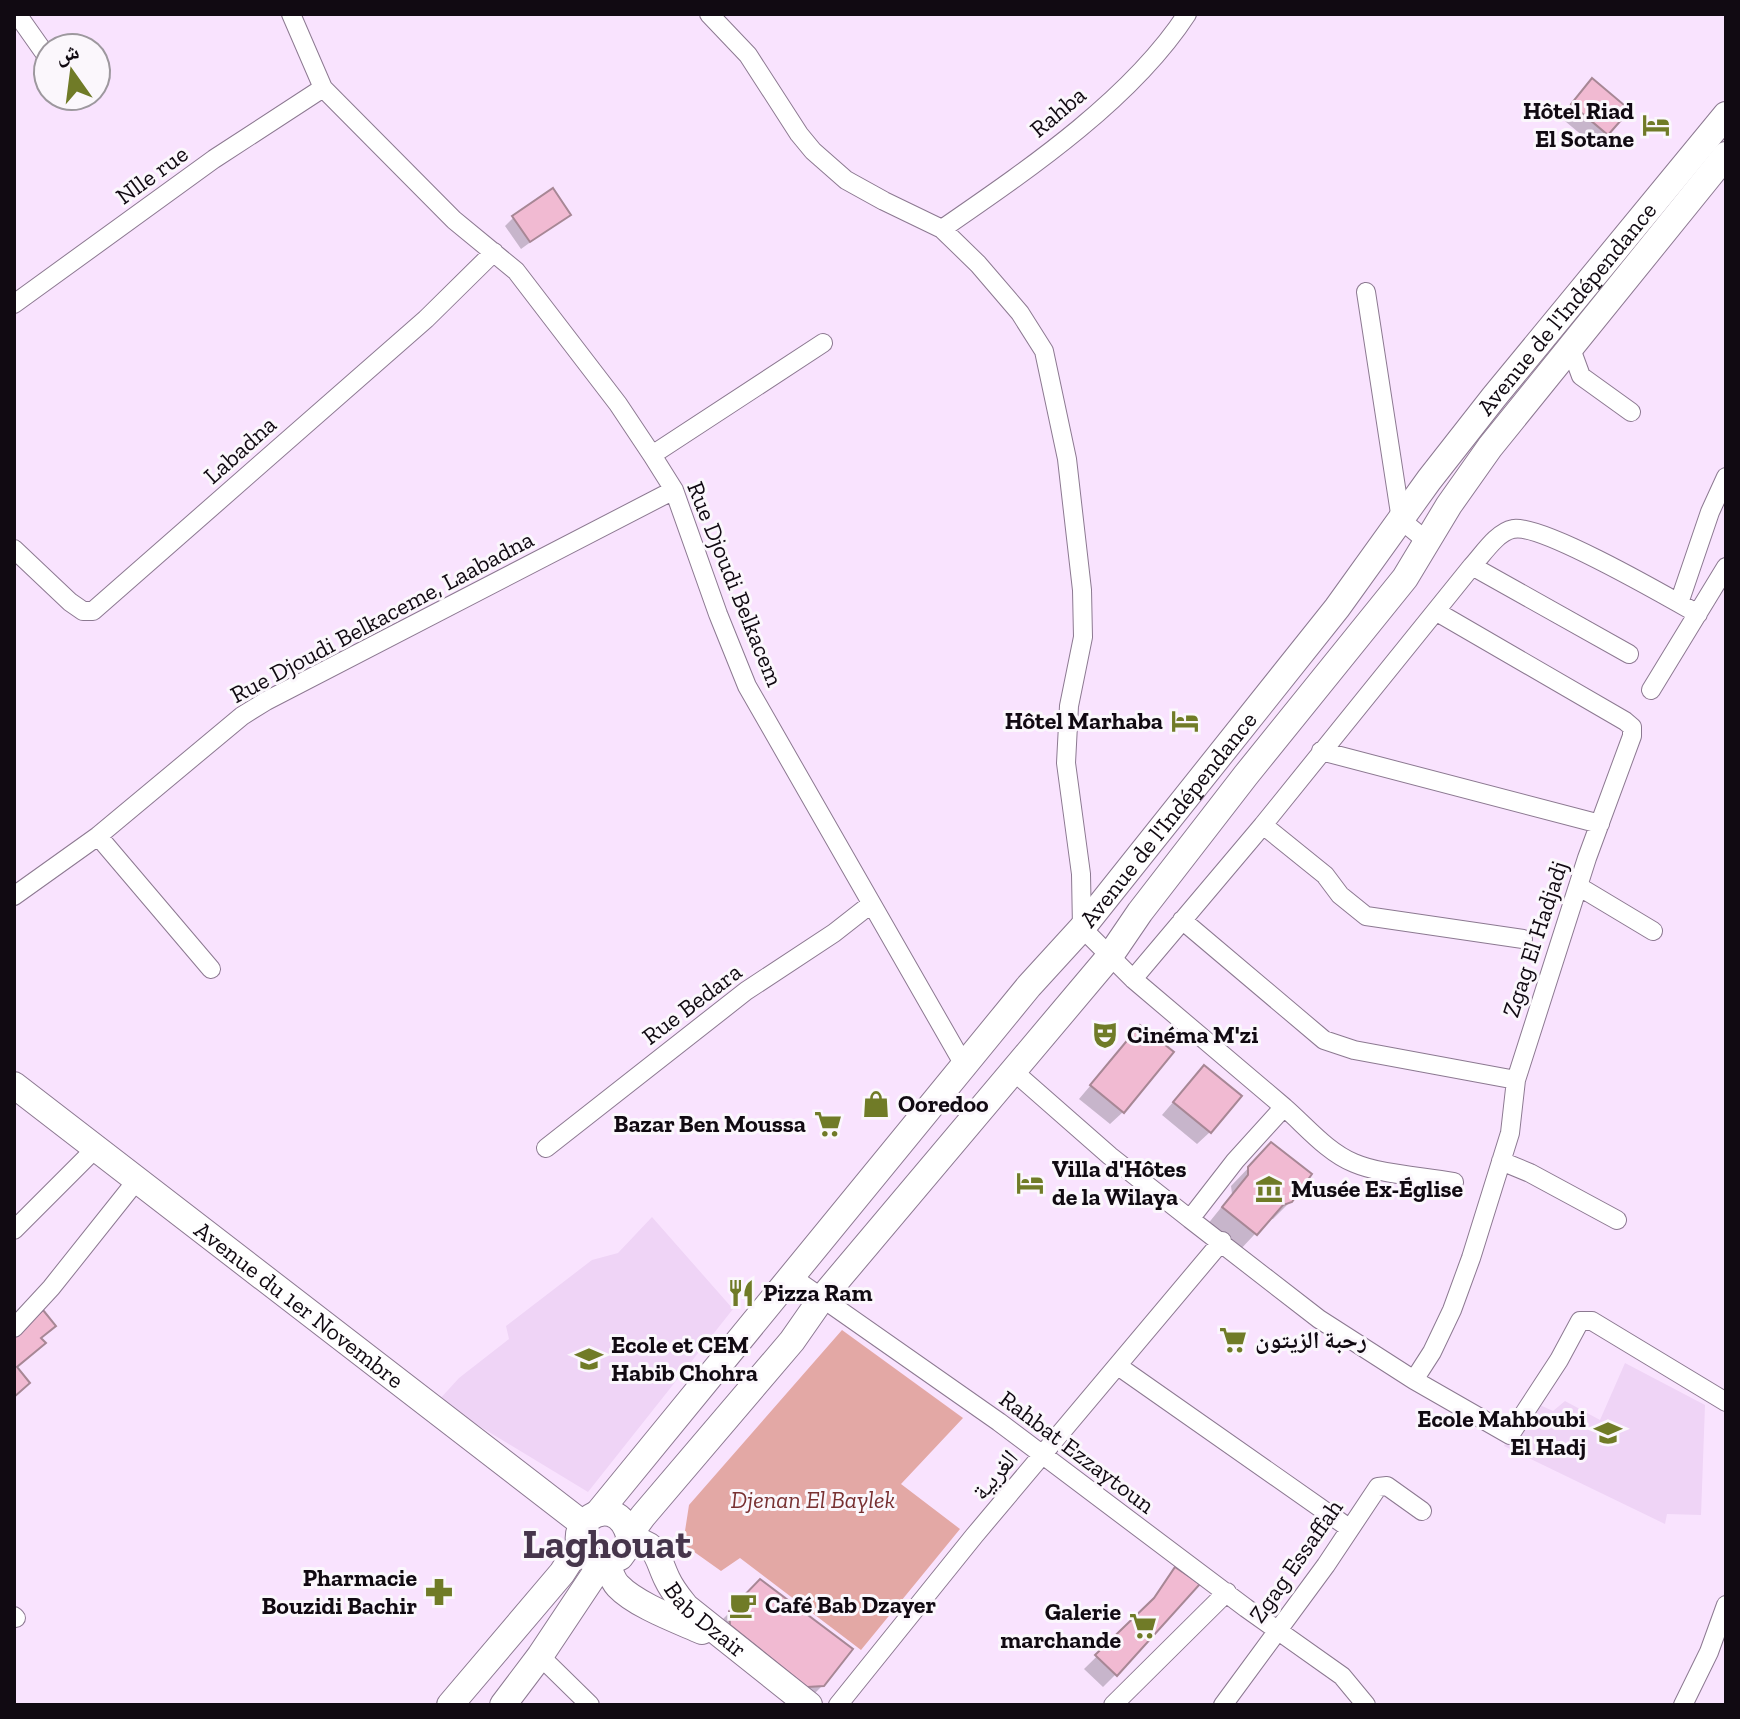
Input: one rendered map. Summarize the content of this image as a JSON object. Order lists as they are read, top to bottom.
{
  "streets": {
    "main road": ["Avenue de l'Indépendance", "Avenue du 1er Novembre", "Bab Dzair"],
    "street": [
      "Rahba",
      "Nlle rue",
      "Labadna",
      "Rue Djoudi Belkacem",
      "Rue Djoudi Belkaceme, Laabadna",
      "Zgag El Hadjadj",
      "Rue Bedara",
      "Rahbat Ezzaytoun",
      "الغربية",
      "Zgag Essaffah"
    ]
  },
  "crossings": [
    ["Nlle rue", "Rue Djoudi Belkacem"],
    ["Avenue de l'Indépendance", "Rue Djoudi Belkacem"],
    ["Avenue de l'Indépendance", "Avenue du 1er Novembre"],
    ["Avenue de l'Indépendance", "Rahbat Ezzaytoun"],
    ["Avenue de l'Indépendance", "Bab Dzair"],
    ["Labadna", "Rue Djoudi Belkacem"],
    ["Rue Djoudi Belkacem", "Rue Djoudi Belkaceme, Laabadna"],
    ["Rue Djoudi Belkacem", "Rue Bedara"],
    ["Avenue du 1er Novembre", "Bab Dzair"],
    ["Rahbat Ezzaytoun", "الغربية"],
    ["Rahbat Ezzaytoun", "Zgag Essaffah"]
  ],
  "districts": ["Laghouat"],
  "parks": ["Djenan El Baylek"],
  "places": {
    "hotel": ["Hôtel Riad El Sotane", "Hôtel Marhaba", "Villa d'Hôtes de la Wilaya"],
    "theatre": ["Cinéma M'zi"],
    "shop": ["Ooredoo"],
    "supermarket": ["Bazar Ben Moussa", "رحبة الزيتون", "Galerie marchande"],
    "museum": ["Musée Ex-Église"],
    "restaurant": ["Pizza Ram"],
    "school or university": ["Ecole et CEM Habib Chohra", "Ecole Mahboubi El Hadj"],
    "pharmacy": ["Pharmacie Bouzidi Bachir"],
    "cafe": ["Café Bab Dzayer"]
  },
  "north": "top"
}
